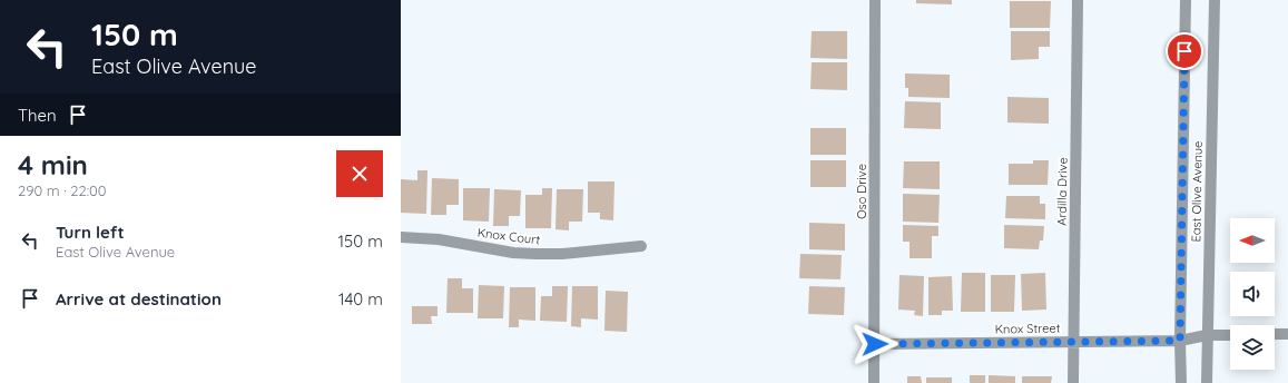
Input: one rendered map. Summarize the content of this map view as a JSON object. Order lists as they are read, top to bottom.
{
  "streets": {
    "street": [
      "Oso Drive",
      "Ardilla Drive",
      "East Olive Avenue",
      "Knox Court",
      "Knox Street"
    ]
  },
  "crossings": [
    ["Oso Drive", "Knox Street"],
    ["Ardilla Drive", "Knox Street"],
    ["East Olive Avenue", "Knox Street"]
  ],
  "north": "left",
  "page": {
    "turn": ["150 m", "East Olive Avenue"],
    "then": "Then",
    "heading": ["4 min", "290 m · 22:00"],
    "list": [
      {
        "name": "Turn left",
        "note": "East Olive Avenue",
        "value": "150 m"
      },
      {
        "name": "Arrive at destination",
        "value": "140 m"
      }
    ]
  }
}
